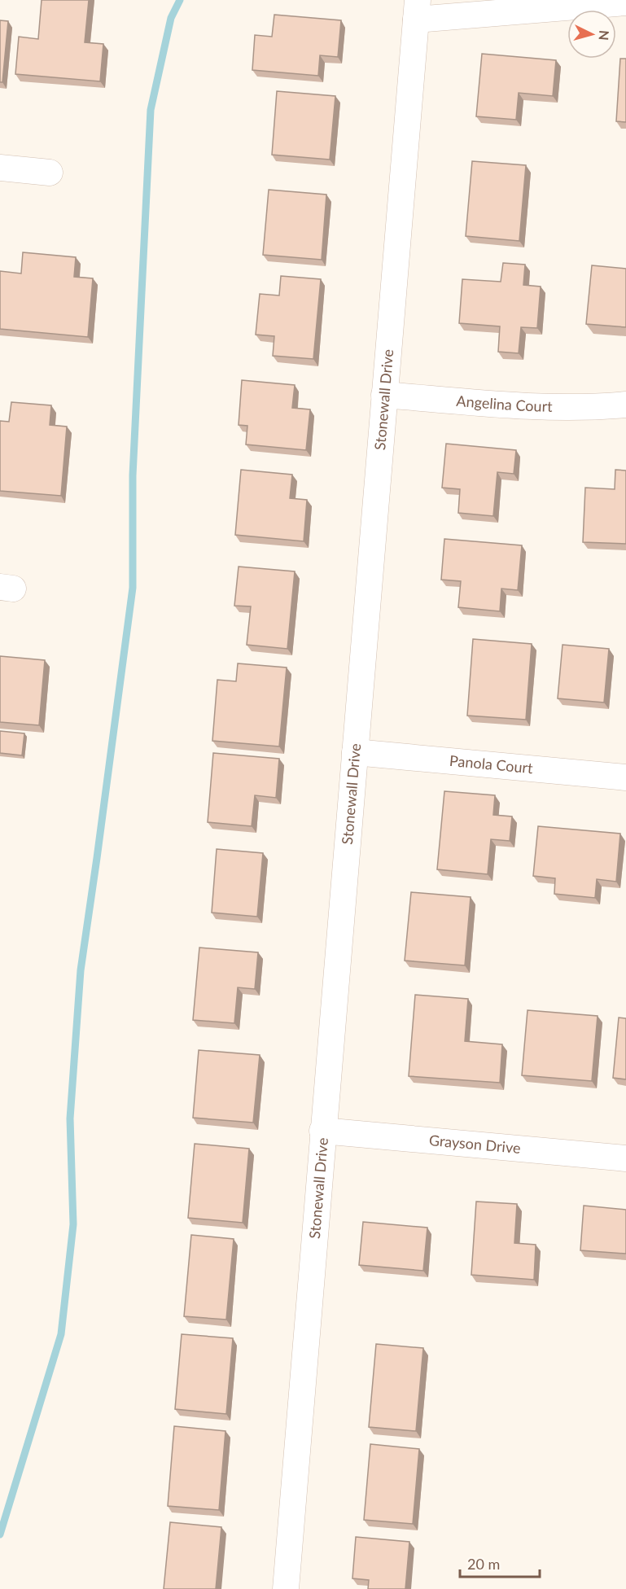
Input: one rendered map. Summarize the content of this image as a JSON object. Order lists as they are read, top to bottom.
{
  "streets": {
    "street": [
      "Stonewall Drive",
      "Angelina Court",
      "Panola Court",
      "Grayson Drive"
    ]
  },
  "crossings": [
    ["Stonewall Drive", "Angelina Court"],
    ["Stonewall Drive", "Panola Court"],
    ["Stonewall Drive", "Grayson Drive"]
  ],
  "scale_bar": "20 m",
  "north": "right"
}
